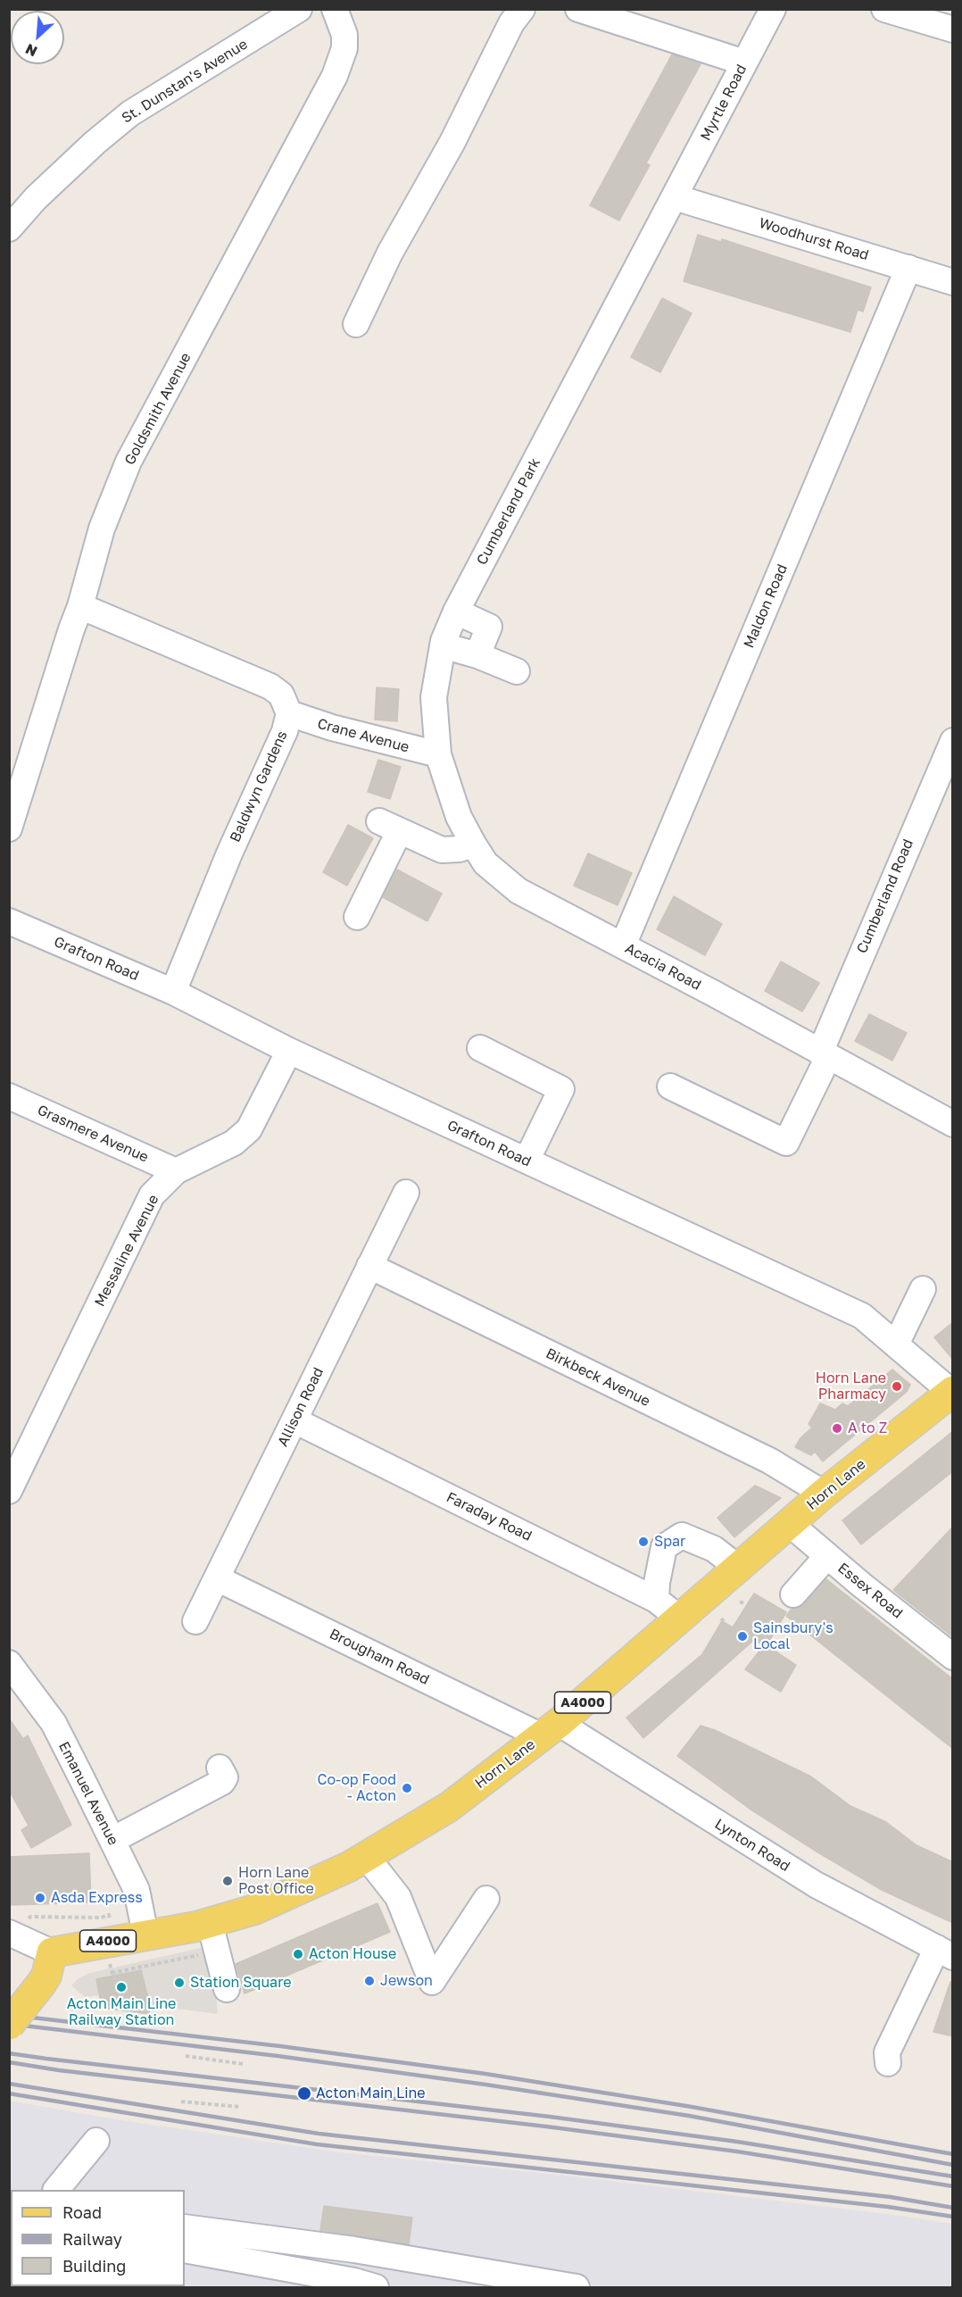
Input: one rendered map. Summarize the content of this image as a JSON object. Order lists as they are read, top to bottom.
{
  "streets": {
    "main road": ["Horn Lane", "A4000"],
    "street": [
      "St. Dunstan's Avenue",
      "Myrtle Road",
      "Woodhurst Road",
      "Goldsmith Avenue",
      "Cumberland Park",
      "Maldon Road",
      "Crane Avenue",
      "Baldwyn Gardens",
      "Cumberland Road",
      "Grafton Road",
      "Acacia Road",
      "Grasmere Avenue",
      "Messaline Avenue",
      "Birkbeck Avenue",
      "Allison Road",
      "Faraday Road",
      "Essex Road",
      "Brougham Road",
      "Emanuel Avenue",
      "Lynton Road"
    ]
  },
  "crossings": [
    ["Myrtle Road", "Woodhurst Road"],
    ["Myrtle Road", "Cumberland Park"],
    ["Woodhurst Road", "Cumberland Park"],
    ["Woodhurst Road", "Maldon Road"],
    ["Goldsmith Avenue", "Baldwyn Gardens"],
    ["Cumberland Park", "Crane Avenue"],
    ["Cumberland Park", "Acacia Road"],
    ["Maldon Road", "Acacia Road"],
    ["Crane Avenue", "Baldwyn Gardens"],
    ["Baldwyn Gardens", "Grafton Road"],
    ["Cumberland Road", "Acacia Road"],
    ["Grafton Road", "Messaline Avenue"],
    ["Grafton Road", "Horn Lane"],
    ["Grasmere Avenue", "Messaline Avenue"],
    ["Birkbeck Avenue", "Allison Road"],
    ["Birkbeck Avenue", "Horn Lane"],
    ["Allison Road", "Faraday Road"],
    ["Allison Road", "Brougham Road"],
    ["Horn Lane", "Faraday Road"],
    ["Horn Lane", "Essex Road"],
    ["Horn Lane", "Brougham Road"],
    ["Horn Lane", "Emanuel Avenue"],
    ["Horn Lane", "Lynton Road"],
    ["Brougham Road", "Lynton Road"]
  ],
  "places": [
    "Horn Lane Pharmacy",
    "A to Z",
    "Spar",
    "Sainsbury's Local",
    "Co-op Food - Acton",
    "Horn Lane Post Office",
    "Asda Express",
    "Acton House",
    "Jewson",
    "Station Square",
    "Acton Main Line Railway Station",
    "Acton Main Line"
  ],
  "legend": ["Road", "Railway", "Building"],
  "north": "bottom left"
}
